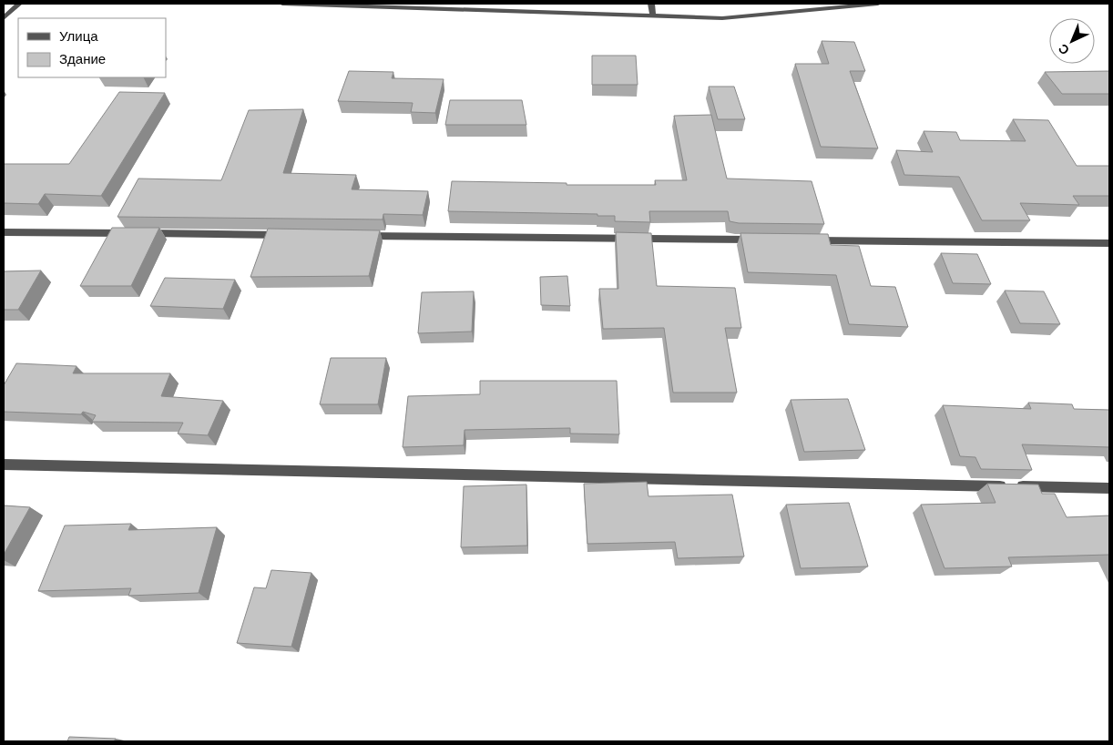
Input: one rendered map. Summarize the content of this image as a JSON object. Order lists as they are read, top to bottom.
{
  "legend": ["Улица", "Здание"],
  "north": "bottom left"
}
